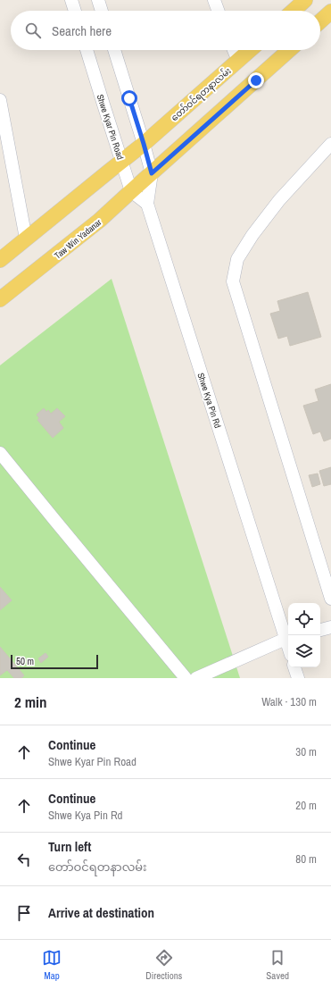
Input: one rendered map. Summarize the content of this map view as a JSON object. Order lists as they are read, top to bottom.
{
  "streets": {
    "main road": ["တော်ဝင်ရတနာလမ်း", "Taw Win Yadanar"],
    "street": ["Shwe Kyar Pin Road", "Shwe Kya Pin Rd"]
  },
  "crossings": [
    ["တော်ဝင်ရတနာလမ်း", "Shwe Kya Pin Rd"],
    ["Shwe Kyar Pin Road", "Taw Win Yadanar"],
    ["Taw Win Yadanar", "Shwe Kya Pin Rd"]
  ],
  "scale_bar": "50 m",
  "page": {
    "search": "Search here",
    "scale": "50 m",
    "heading": ["2 min", "Walk · 130 m"],
    "list": [
      ["Continue", "Shwe Kyar Pin Road", "30 m"],
      ["Continue", "Shwe Kya Pin Rd", "20 m"],
      ["Turn left", "တော်ဝင်ရတနာလမ်း", "80 m"],
      "Arrive at destination"
    ],
    "nav": ["Map", "Directions", "Saved"]
  }
}
